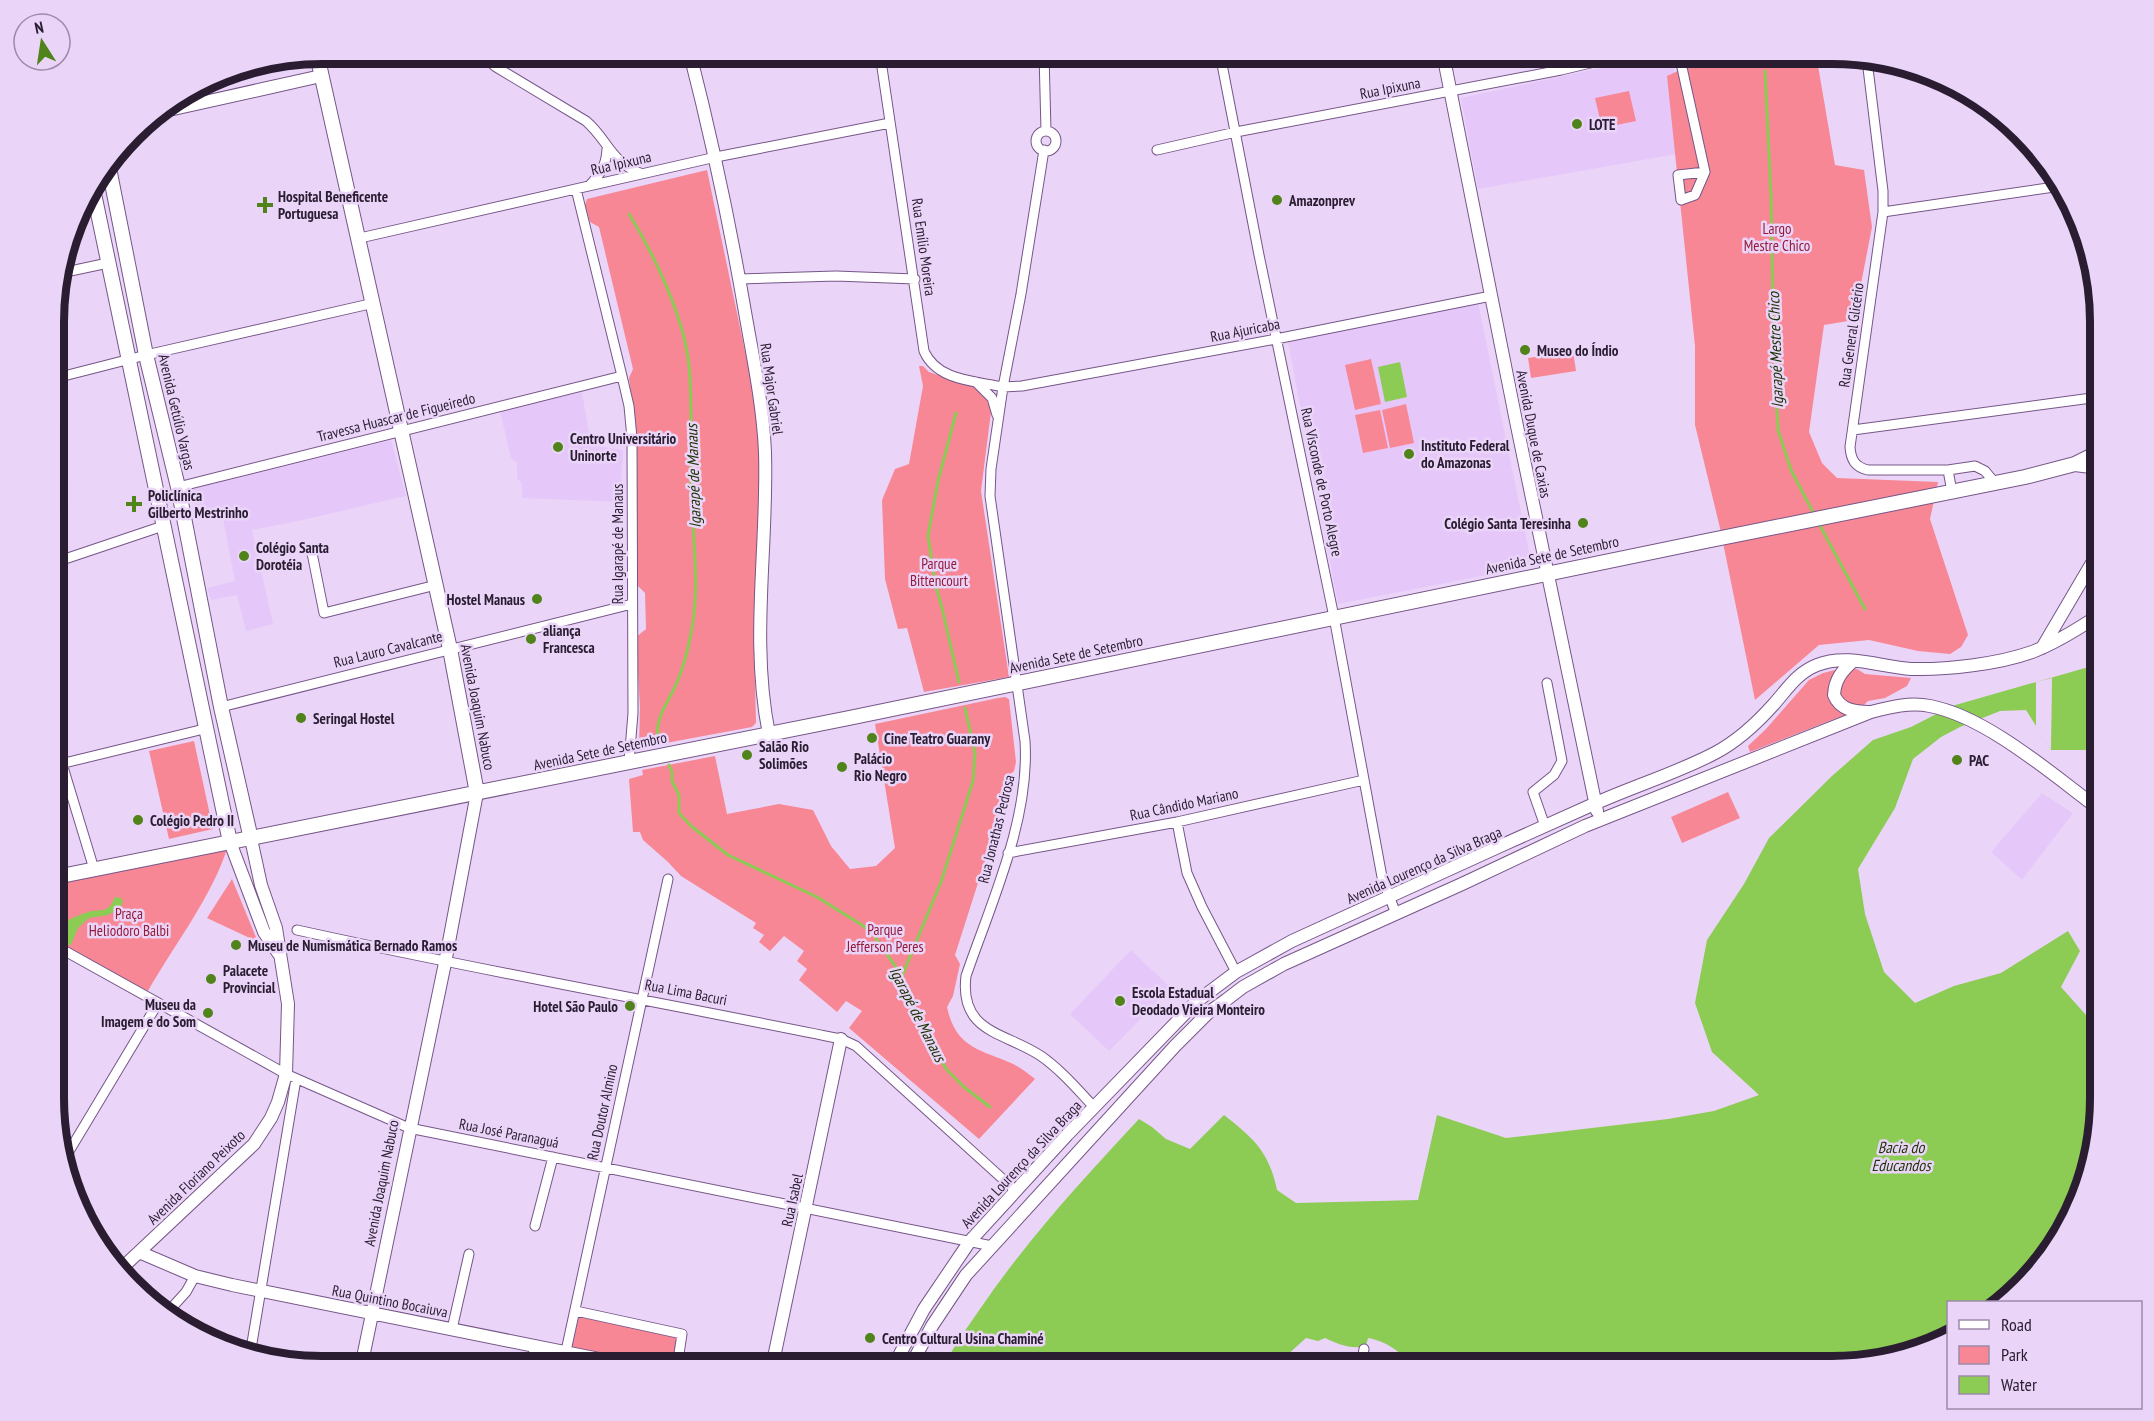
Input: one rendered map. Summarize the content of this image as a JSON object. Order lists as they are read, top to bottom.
{
  "streets": {
    "main road": ["Avenida Getúlio Vargas", "Avenida Sete de Setembro", "Avenida Joaquim Nabuco"],
    "street": [
      "Rua Ipixuna",
      "Rua Emílio Moreira",
      "Rua Ajuricaba",
      "Rua General Glicério",
      "Rua Major Gabriel",
      "Travessa Huascar de Figueiredo",
      "Avenida Duque de Caxias",
      "Rua Visconde de Porto Alegre",
      "Rua Igarapé de Manaus",
      "Rua Lauro Cavalcante",
      "Rua Cândido Mariano",
      "Rua Jonathas Pedrosa",
      "Avenida Lourenço da Silva Braga",
      "Rua Lima Bacuri",
      "Rua Doutor Almino",
      "Rua José Paranaguá",
      "Avenida Floriano Peixoto",
      "Rua Isabel",
      "Rua Quintino Bocaiuva"
    ]
  },
  "crossings": [
    ["Rua Ipixuna", "Rua Emílio Moreira"],
    ["Rua Ipixuna", "Rua Major Gabriel"],
    ["Rua Ipixuna", "Avenida Duque de Caxias"],
    ["Rua Ipixuna", "Rua Visconde de Porto Alegre"],
    ["Rua Ipixuna", "Rua Igarapé de Manaus"],
    ["Rua Ipixuna", "Avenida Joaquim Nabuco"],
    ["Rua Emílio Moreira", "Rua Ajuricaba"],
    ["Rua Emílio Moreira", "Rua Jonathas Pedrosa"],
    ["Rua Ajuricaba", "Avenida Duque de Caxias"],
    ["Rua Ajuricaba", "Rua Visconde de Porto Alegre"],
    ["Rua Ajuricaba", "Rua Jonathas Pedrosa"],
    ["Rua General Glicério", "Avenida Sete de Setembro"],
    ["Rua Major Gabriel", "Avenida Sete de Setembro"],
    ["Avenida Getúlio Vargas", "Travessa Huascar de Figueiredo"],
    ["Avenida Getúlio Vargas", "Avenida Sete de Setembro"],
    ["Avenida Getúlio Vargas", "Rua Lauro Cavalcante"],
    ["Avenida Getúlio Vargas", "Avenida Floriano Peixoto"],
    ["Travessa Huascar de Figueiredo", "Rua Igarapé de Manaus"],
    ["Travessa Huascar de Figueiredo", "Avenida Joaquim Nabuco"],
    ["Avenida Duque de Caxias", "Avenida Sete de Setembro"],
    ["Avenida Duque de Caxias", "Avenida Lourenço da Silva Braga"],
    ["Rua Visconde de Porto Alegre", "Avenida Sete de Setembro"],
    ["Rua Visconde de Porto Alegre", "Rua Cândido Mariano"],
    ["Rua Visconde de Porto Alegre", "Avenida Lourenço da Silva Braga"],
    ["Rua Igarapé de Manaus", "Avenida Sete de Setembro"],
    ["Rua Igarapé de Manaus", "Rua Lauro Cavalcante"],
    ["Avenida Sete de Setembro", "Avenida Joaquim Nabuco"],
    ["Avenida Sete de Setembro", "Rua Jonathas Pedrosa"],
    ["Avenida Sete de Setembro", "Avenida Floriano Peixoto"],
    ["Rua Lauro Cavalcante", "Avenida Joaquim Nabuco"],
    ["Avenida Joaquim Nabuco", "Rua Lima Bacuri"],
    ["Avenida Joaquim Nabuco", "Rua José Paranaguá"],
    ["Avenida Joaquim Nabuco", "Rua Quintino Bocaiuva"],
    ["Rua Cândido Mariano", "Rua Jonathas Pedrosa"],
    ["Rua Jonathas Pedrosa", "Avenida Lourenço da Silva Braga"],
    ["Avenida Lourenço da Silva Braga", "Rua Lima Bacuri"],
    ["Avenida Lourenço da Silva Braga", "Rua José Paranaguá"],
    ["Rua Lima Bacuri", "Rua Doutor Almino"],
    ["Rua Lima Bacuri", "Rua Isabel"],
    ["Rua Doutor Almino", "Rua José Paranaguá"],
    ["Rua Doutor Almino", "Rua Quintino Bocaiuva"],
    ["Rua José Paranaguá", "Avenida Floriano Peixoto"],
    ["Rua José Paranaguá", "Rua Isabel"],
    ["Avenida Floriano Peixoto", "Rua Quintino Bocaiuva"]
  ],
  "water": ["Igarapé Mestre Chico", "Igarapé de Manaus", "Bacia do Educandos"],
  "parks": [
    "Largo Mestre Chico",
    "Parque Bittencourt",
    "Praça Heliodoro Balbi",
    "Parque Jefferson Peres"
  ],
  "places": {
    "other": [
      "LOTE",
      "Amazonprev",
      "Museo do Índio",
      "Centro Universitário Uninorte",
      "Instituto Federal do Amazonas",
      "Colégio Santa Teresinha",
      "Colégio Santa Dorotéia",
      "Hostel Manaus",
      "aliança Francesca",
      "Seringal Hostel",
      "Cine Teatro Guarany",
      "Salão Rio Solimões",
      "PAC",
      "Palácio Rio Negro",
      "Colégio Pedro II",
      "Museu de Numismática Bernado Ramos",
      "Palacete Provincial",
      "Escola Estadual Deodado Vieira Monteiro",
      "Hotel São Paulo",
      "Museu da Imagem e do Som",
      "Centro Cultural Usina Chaminé"
    ],
    "health": ["Hospital Beneficente Portuguesa", "Policlínica Gilberto Mestrinho"]
  },
  "legend": ["Road", "Park", "Water"],
  "north": "top"
}
